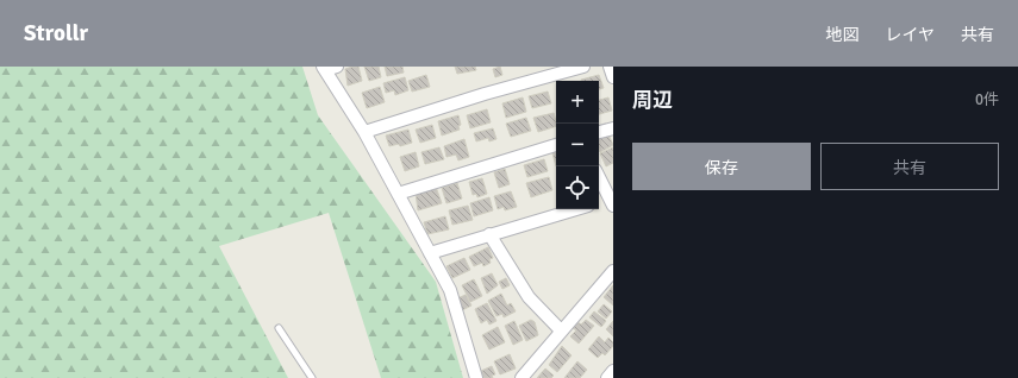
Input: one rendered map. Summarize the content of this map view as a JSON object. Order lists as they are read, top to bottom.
{
  "page": {
    "header": "Strollr",
    "nav": ["地図", "レイヤ", "共有"],
    "heading": ["周辺", "0件"],
    "map_buttons": ["+", "−"],
    "buttons": ["保存", "共有"]
  }
}
